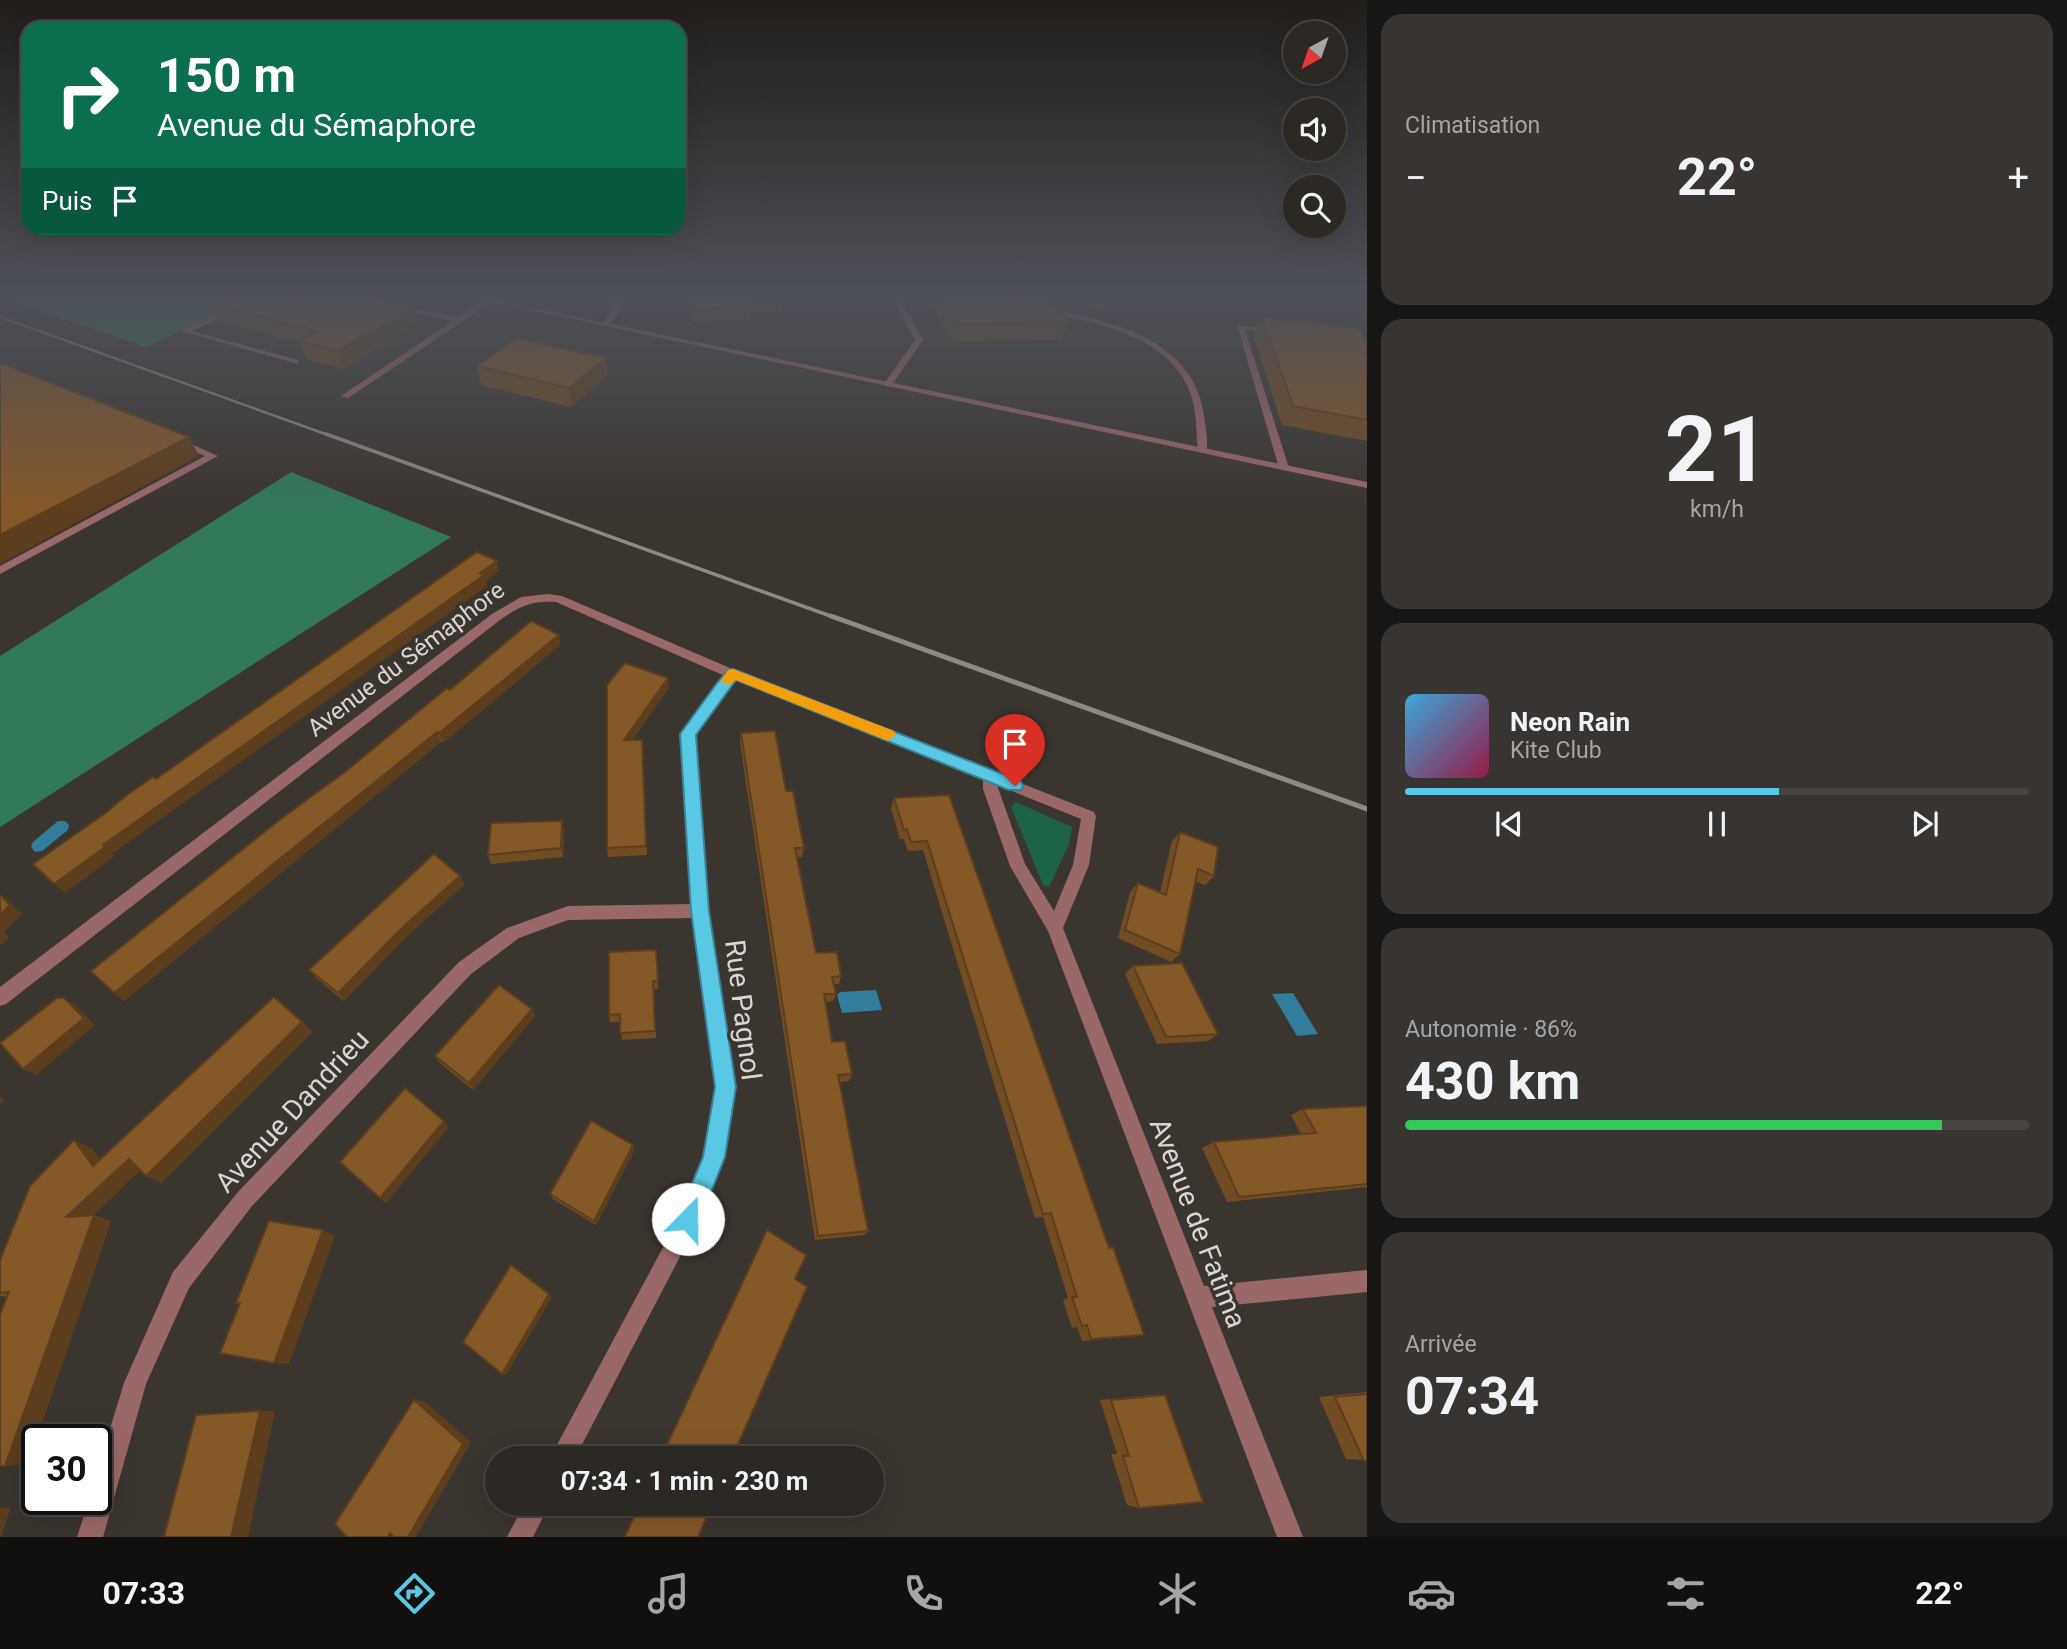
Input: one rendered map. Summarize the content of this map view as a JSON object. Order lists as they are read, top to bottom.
{
  "streets": {
    "street": [
      "Avenue du Sémaphore",
      "Rue Pagnol",
      "Avenue Dandrieu",
      "Avenue de Fatima"
    ]
  },
  "crossings": [
    ["Avenue du Sémaphore", "Rue Pagnol"],
    ["Avenue du Sémaphore", "Avenue de Fatima"],
    ["Rue Pagnol", "Avenue Dandrieu"]
  ],
  "north": "bottom left",
  "page": {
    "tile": [
      "Climatisation",
      ["21", "km/h"],
      ["Autonomie · 86%", "430 km"],
      ["Arrivée", "07:34"]
    ],
    "turn": ["150 m", "Avenue du Sémaphore"],
    "heat": ["−", "22°", "+"],
    "then": "Puis",
    "song": ["Neon Rain", "Kite Club"],
    "limit": "30",
    "trip": "07:34 · 1 min · 230 m",
    "tabs": ["07:33", "22°"]
  }
}
